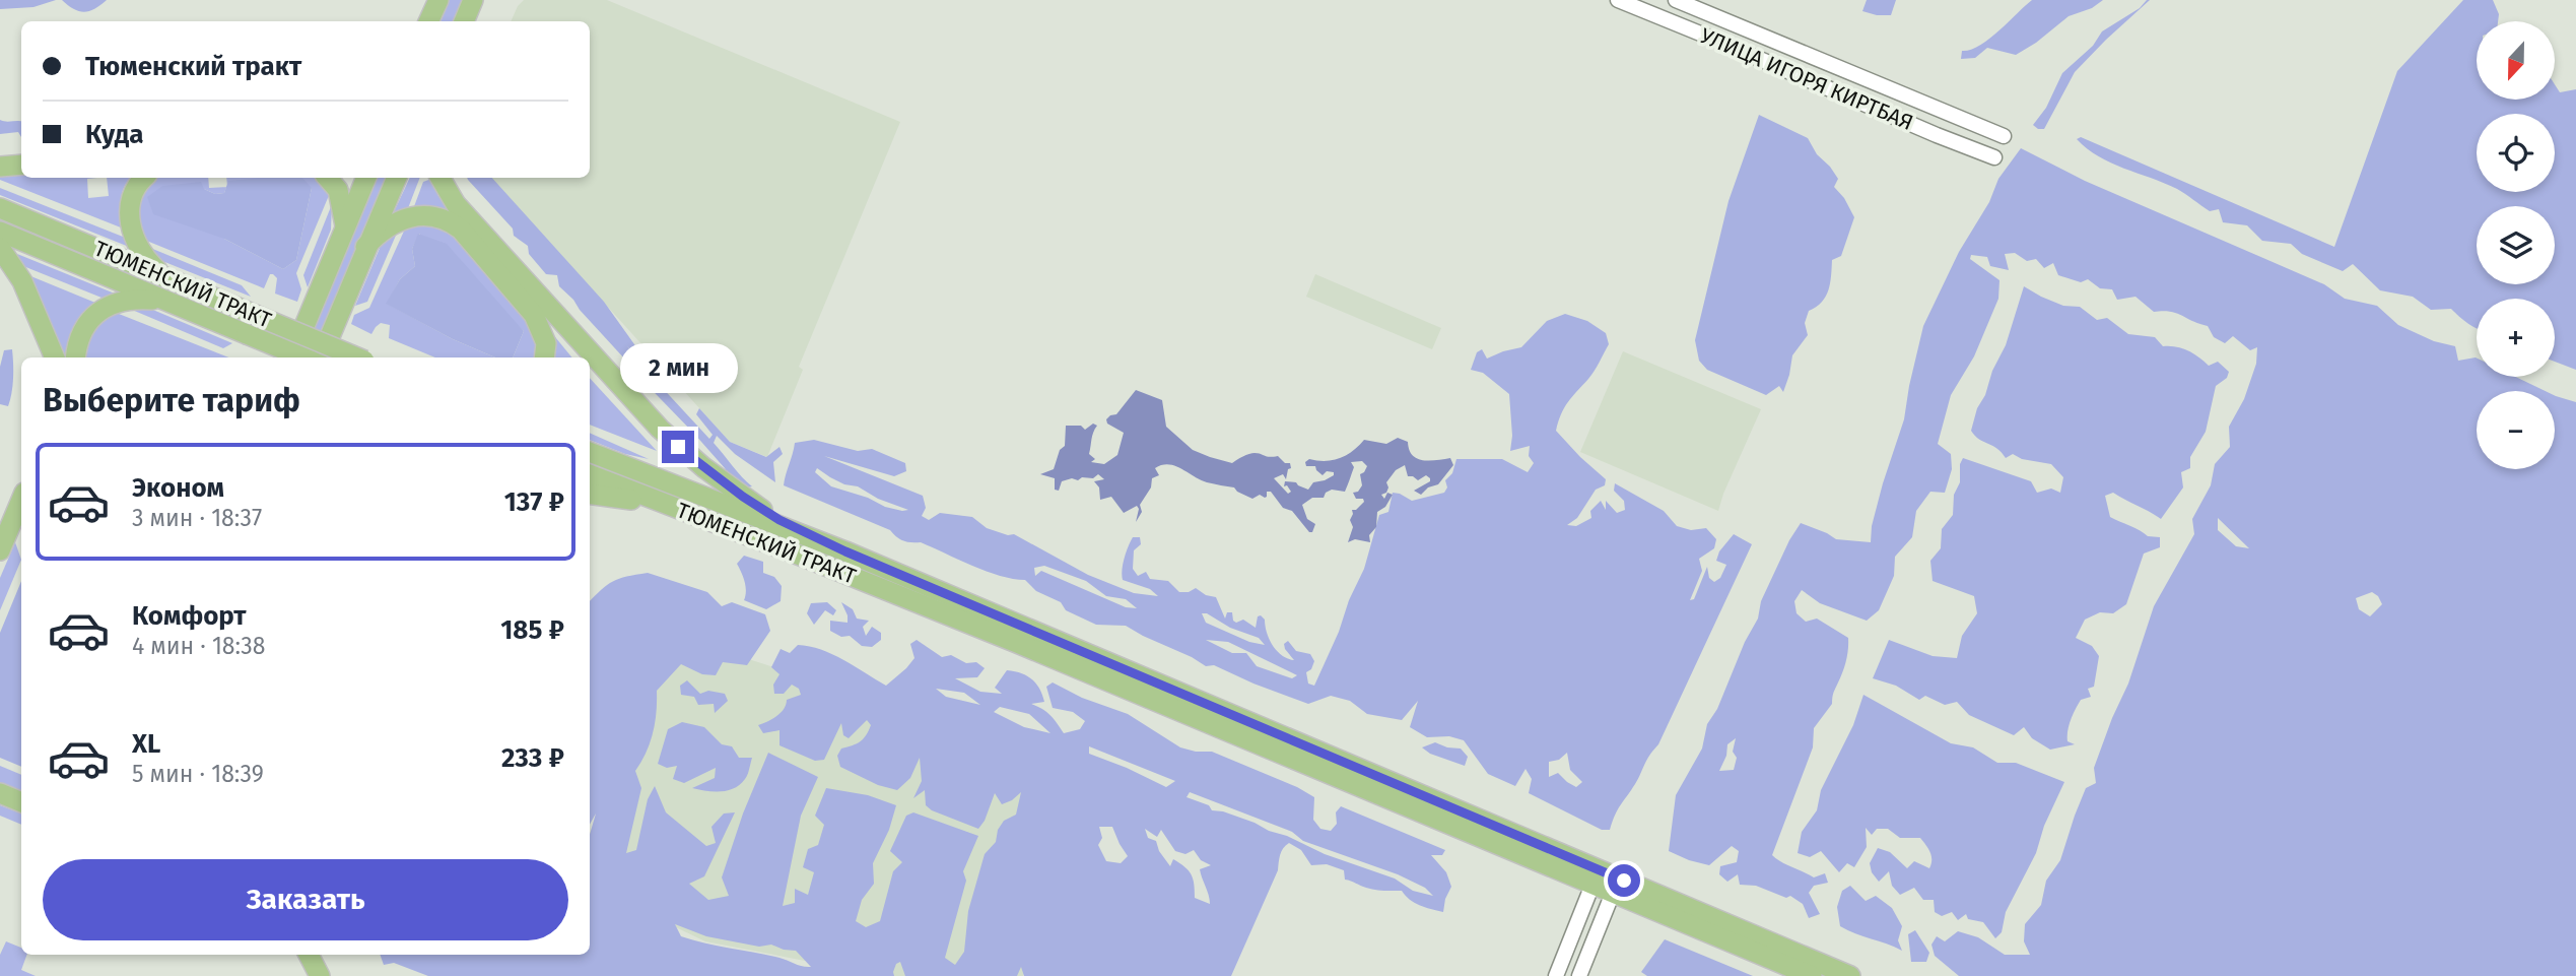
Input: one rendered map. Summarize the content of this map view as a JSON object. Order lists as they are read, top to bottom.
{
  "streets": {
    "main road": ["ТЮМЕНСКИЙ ТРАКТ"],
    "street": ["УЛИЦА ИГОРЯ КИРТБАЯ"]
  },
  "north": "bottom",
  "page": {
    "map_buttons": ["+", "−"],
    "banner": ["Тюменский тракт", "Куда"],
    "bubble": "2 мин",
    "heading": "Выберите тариф",
    "list": [
      {
        "name": "Эконом",
        "note": "3 мин · 18:37",
        "value": "137 ₽"
      },
      {
        "name": "Комфорт",
        "note": "4 мин · 18:38",
        "value": "185 ₽"
      },
      {
        "name": "XL",
        "note": "5 мин · 18:39",
        "value": "233 ₽"
      }
    ],
    "buttons": "Заказать"
  }
}
